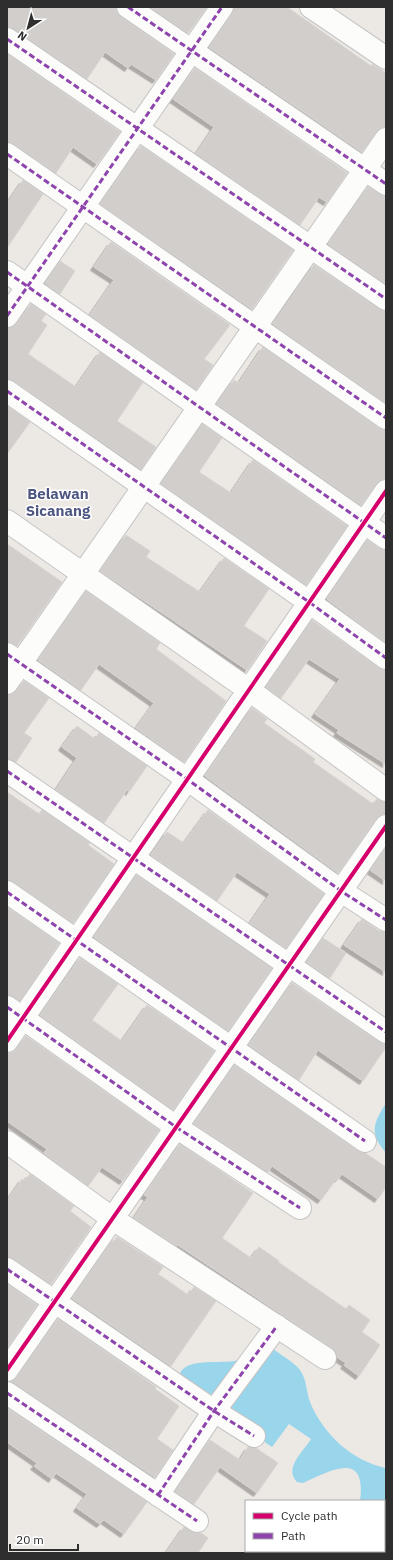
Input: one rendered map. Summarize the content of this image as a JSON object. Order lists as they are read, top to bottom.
{
  "districts": ["Belawan Sicanang"],
  "legend": ["Cycle path", "Path"],
  "scale_bar": "20 m",
  "north": "bottom left"
}
